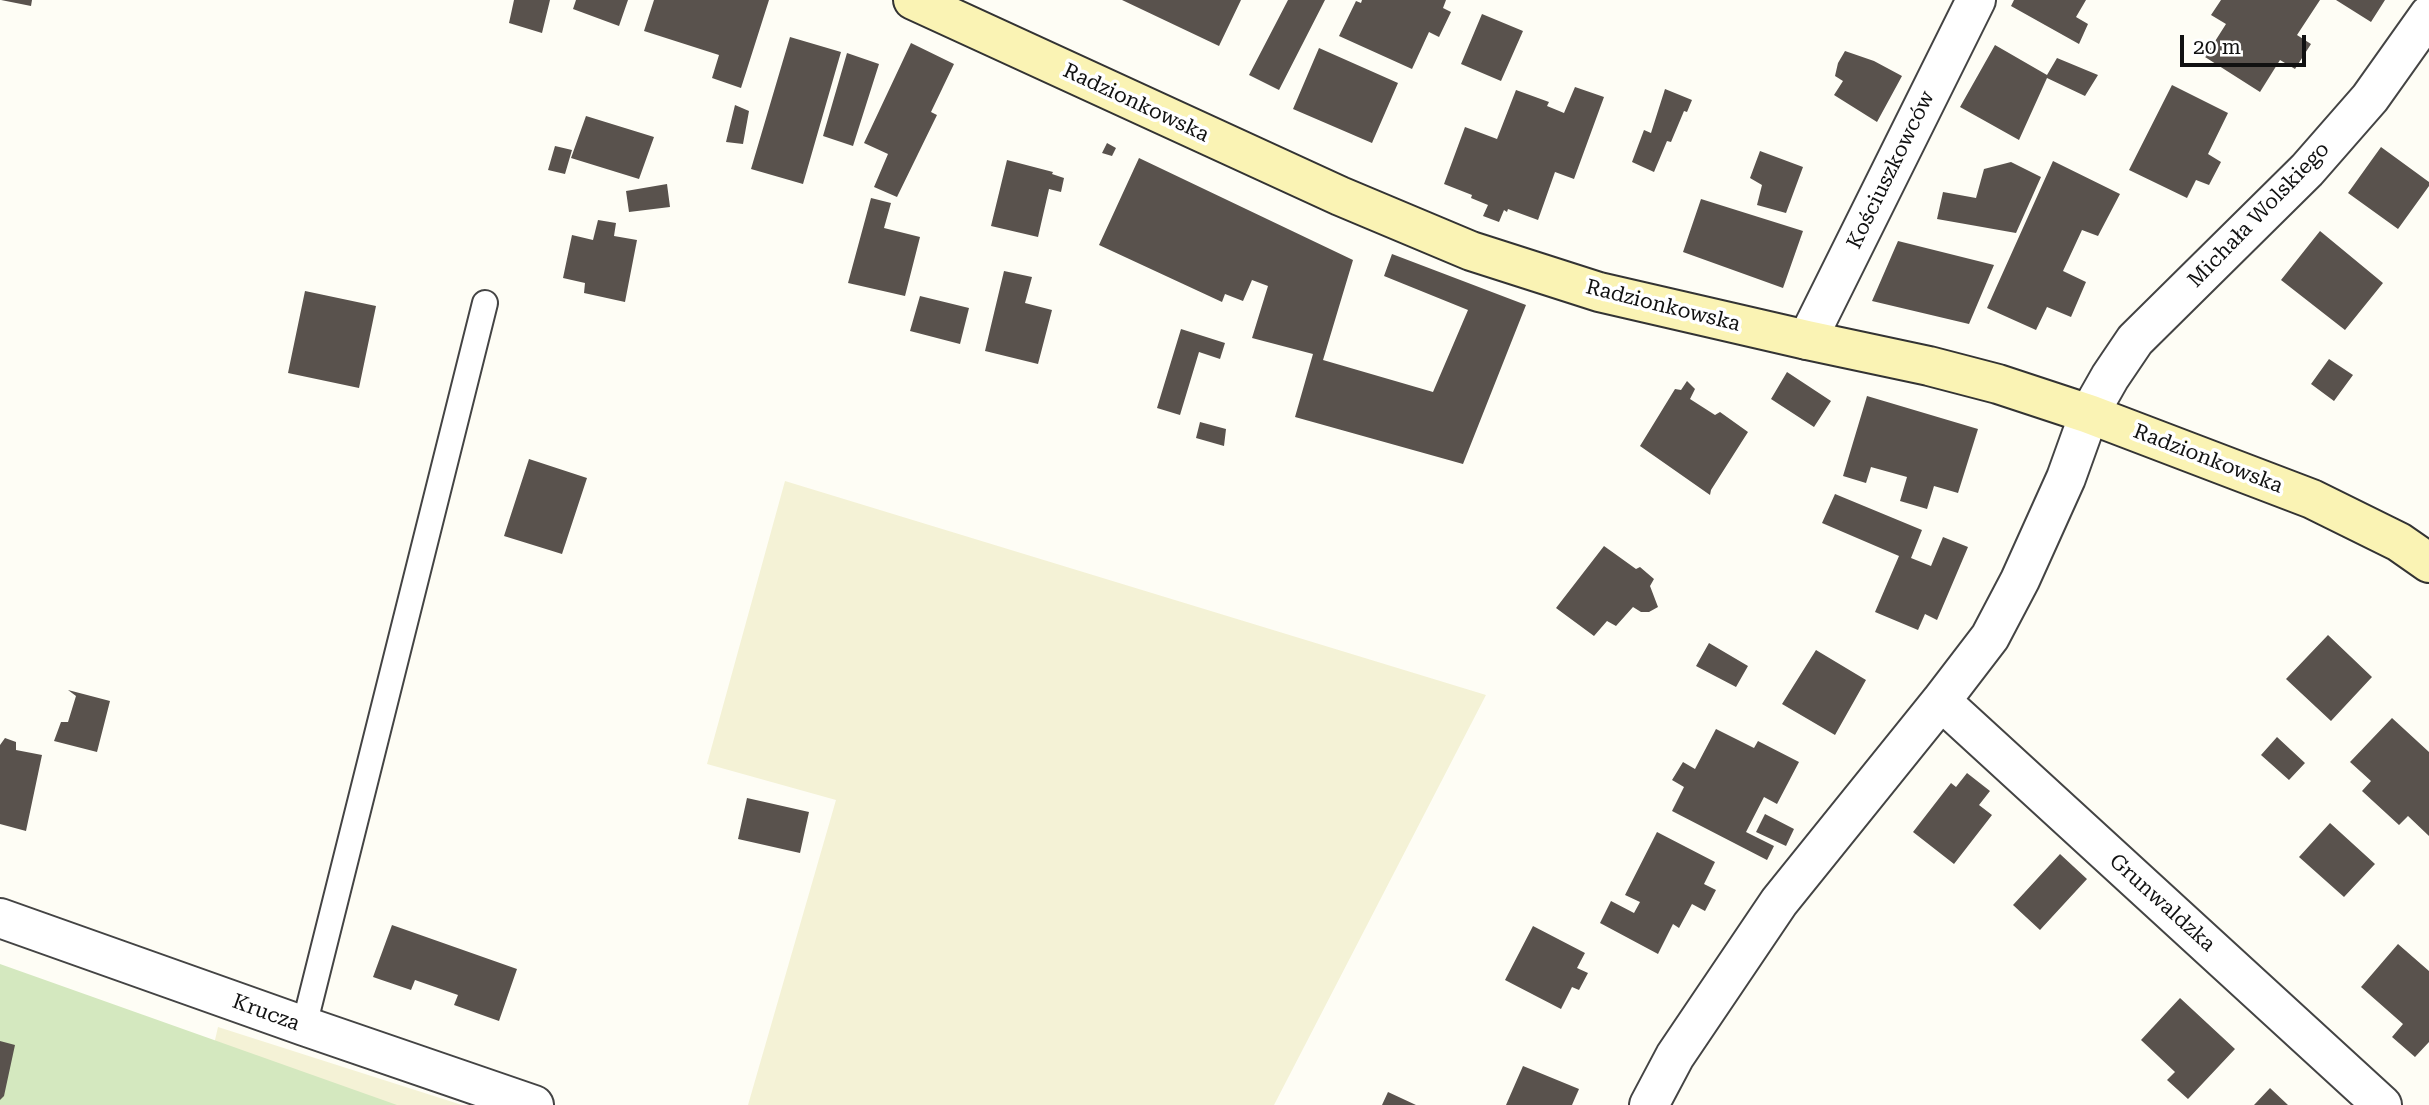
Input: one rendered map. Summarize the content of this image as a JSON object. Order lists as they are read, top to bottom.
{
  "streets": {
    "street": [
      "Radzionkowska",
      "Kościuszkowców",
      "Michała Wolskiego",
      "Grunwaldzka",
      "Krucza"
    ]
  },
  "crossings": [
    ["Radzionkowska", "Kościuszkowców"],
    ["Radzionkowska", "Michała Wolskiego"]
  ],
  "scale_bar": "20 m"
}
